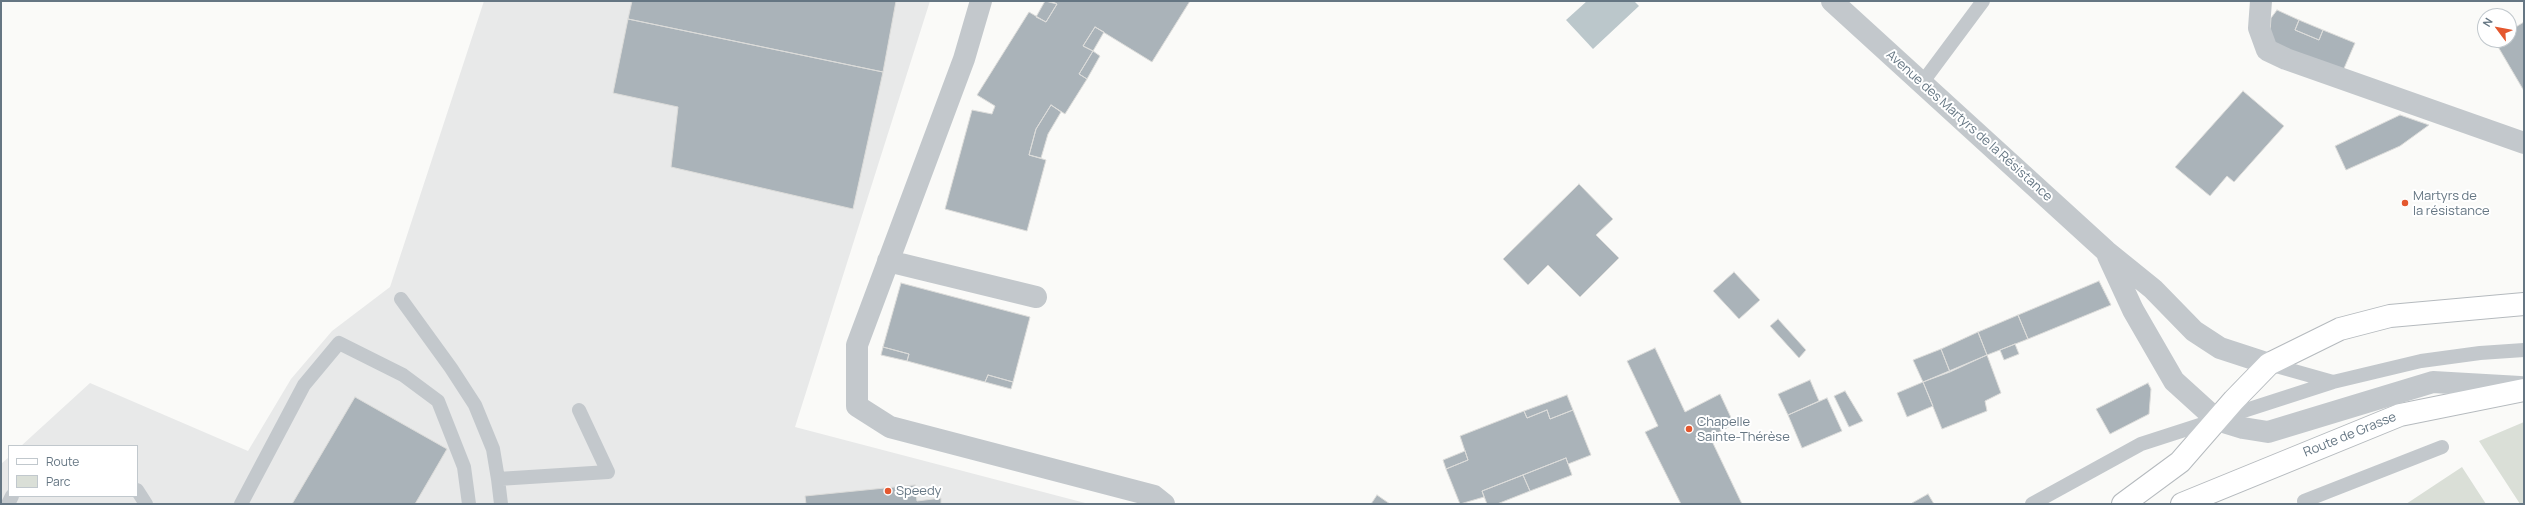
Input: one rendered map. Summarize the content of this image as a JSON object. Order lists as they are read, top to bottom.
{
  "streets": {
    "main road": ["Route de Grasse"],
    "street": ["Avenue des Martyrs de la Résistance"]
  },
  "crossings": [
    ["Avenue des Martyrs de la Résistance", "Route de Grasse"]
  ],
  "places": ["Martyrs de la résistance", "Chapelle Sainte-Thérèse", "Speedy"],
  "legend": ["Route", "Parc"],
  "north": "top left"
}
